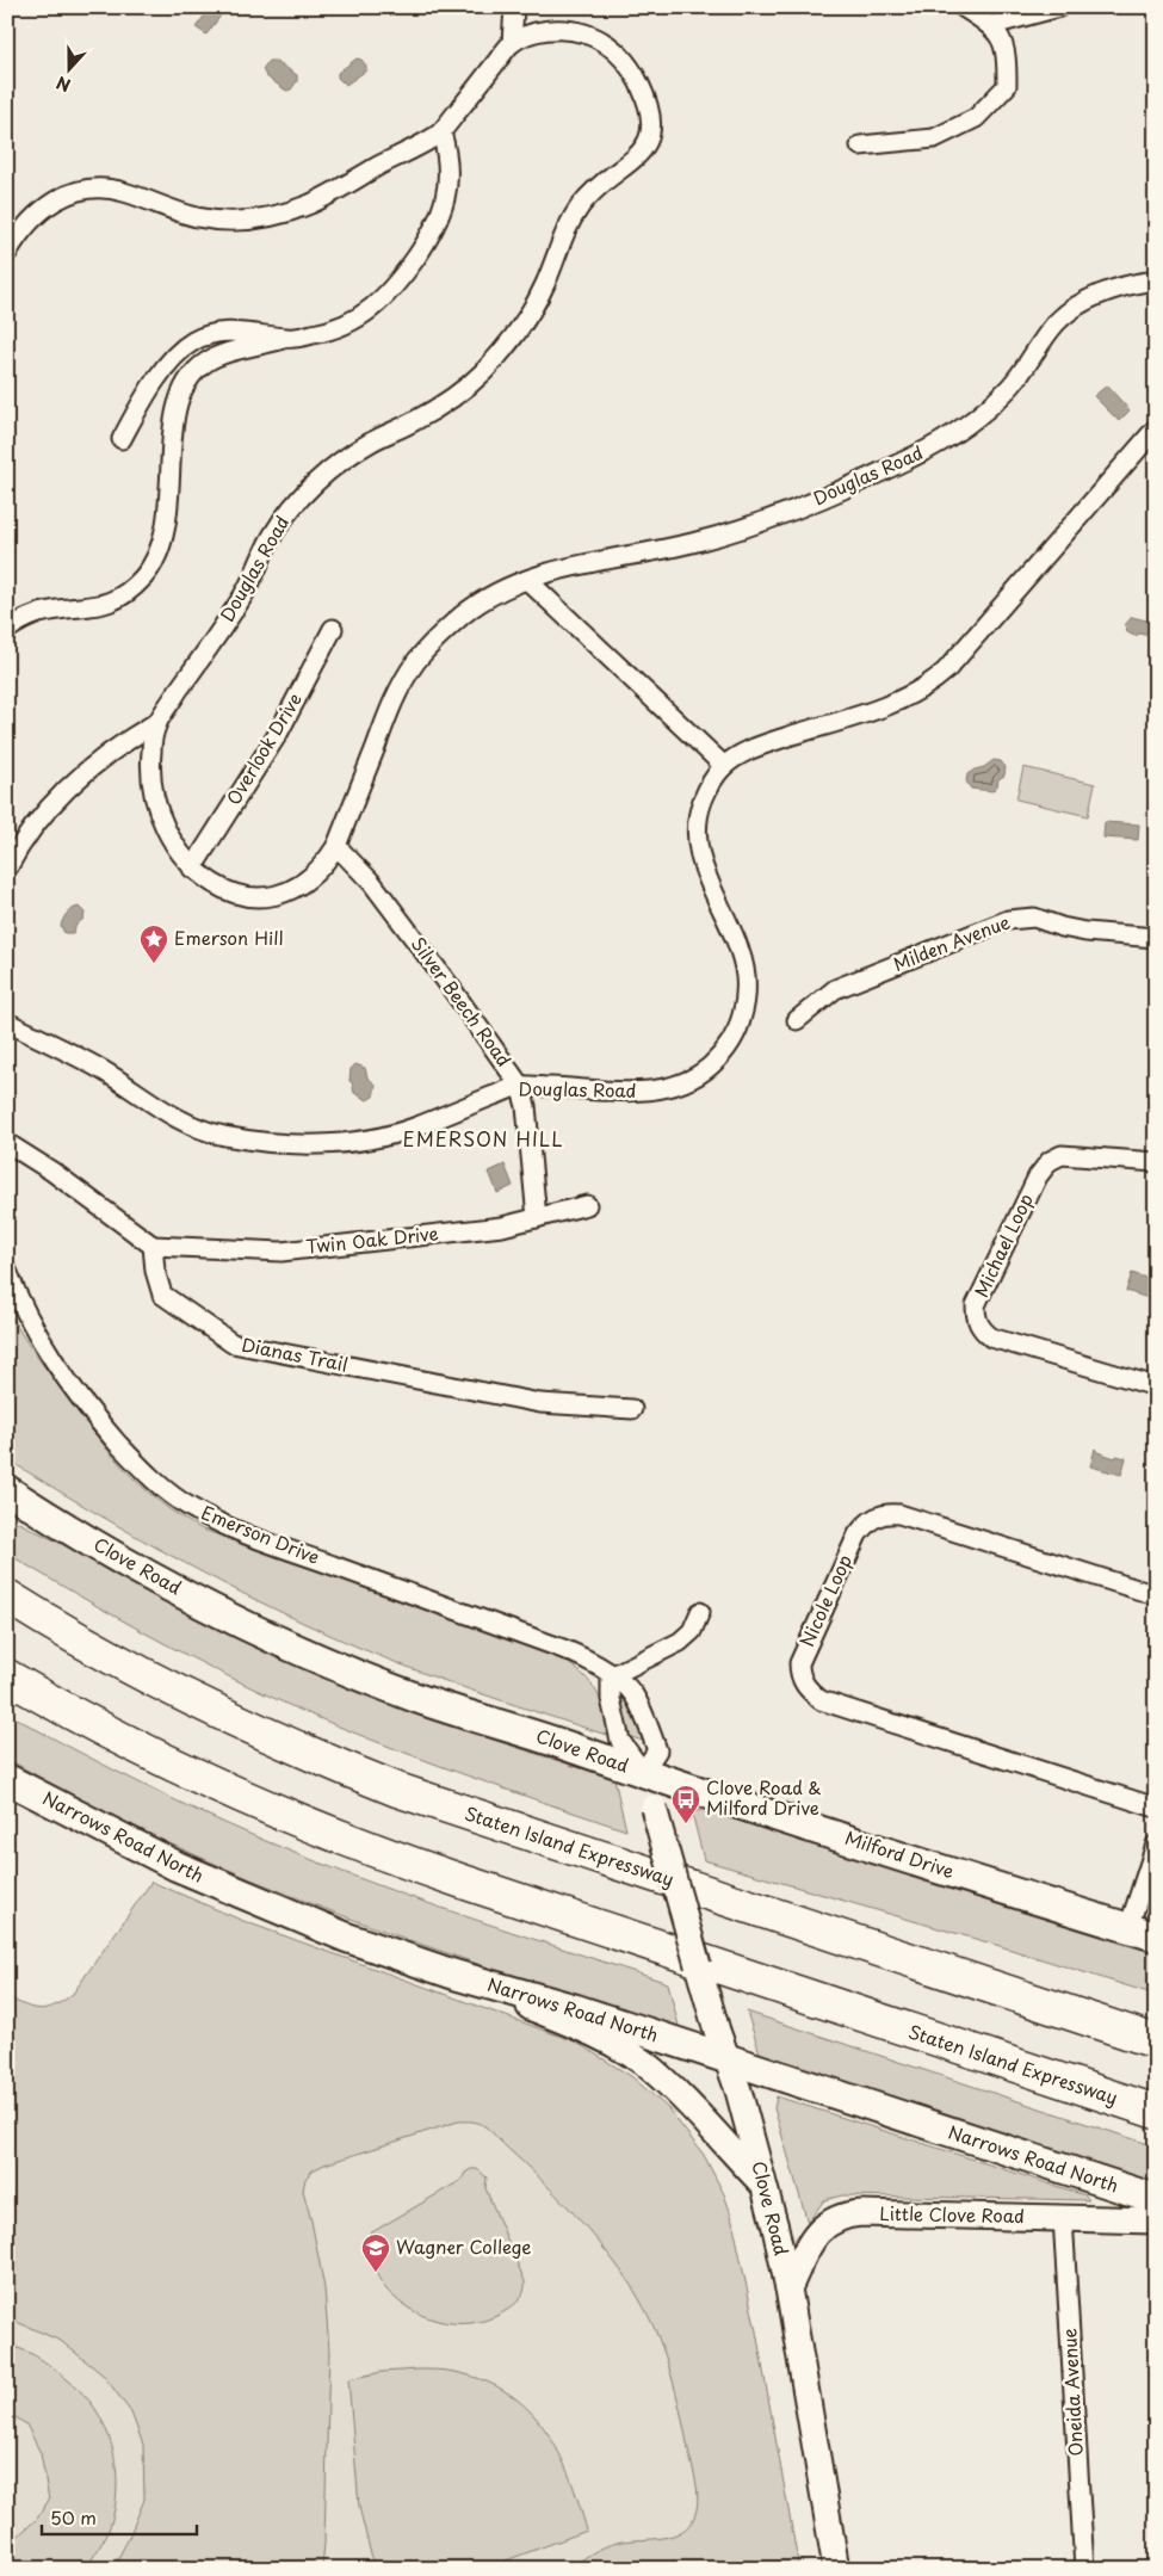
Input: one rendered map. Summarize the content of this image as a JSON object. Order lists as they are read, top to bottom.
{
  "streets": {
    "highway": ["Staten Island Expressway"],
    "main road": [
      "Clove Road",
      "Narrows Road North",
      "Milford Drive",
      "Little Clove Road"
    ],
    "street": [
      "Douglas Road",
      "Overlook Drive",
      "Milden Avenue",
      "Silver Beech Road",
      "Twin Oak Drive",
      "Michael Loop",
      "Dianas Trail",
      "Emerson Drive",
      "Nicole Loop",
      "Oneida Avenue"
    ]
  },
  "crossings": [
    ["Douglas Road", "Overlook Drive"],
    ["Douglas Road", "Silver Beech Road"],
    ["Silver Beech Road", "Twin Oak Drive"],
    ["Twin Oak Drive", "Dianas Trail"],
    ["Emerson Drive", "Clove Road"],
    ["Emerson Drive", "Milford Drive"],
    ["Clove Road", "Narrows Road North"],
    ["Clove Road", "Milford Drive"],
    ["Clove Road", "Little Clove Road"],
    ["Little Clove Road", "Oneida Avenue"]
  ],
  "districts": ["EMERSON HILL"],
  "places": {
    "place": ["Emerson Hill"],
    "bus stop": ["Clove Road & Milford Drive"],
    "school or university": ["Wagner College"]
  },
  "scale_bar": "50 m",
  "north": "bottom"
}
